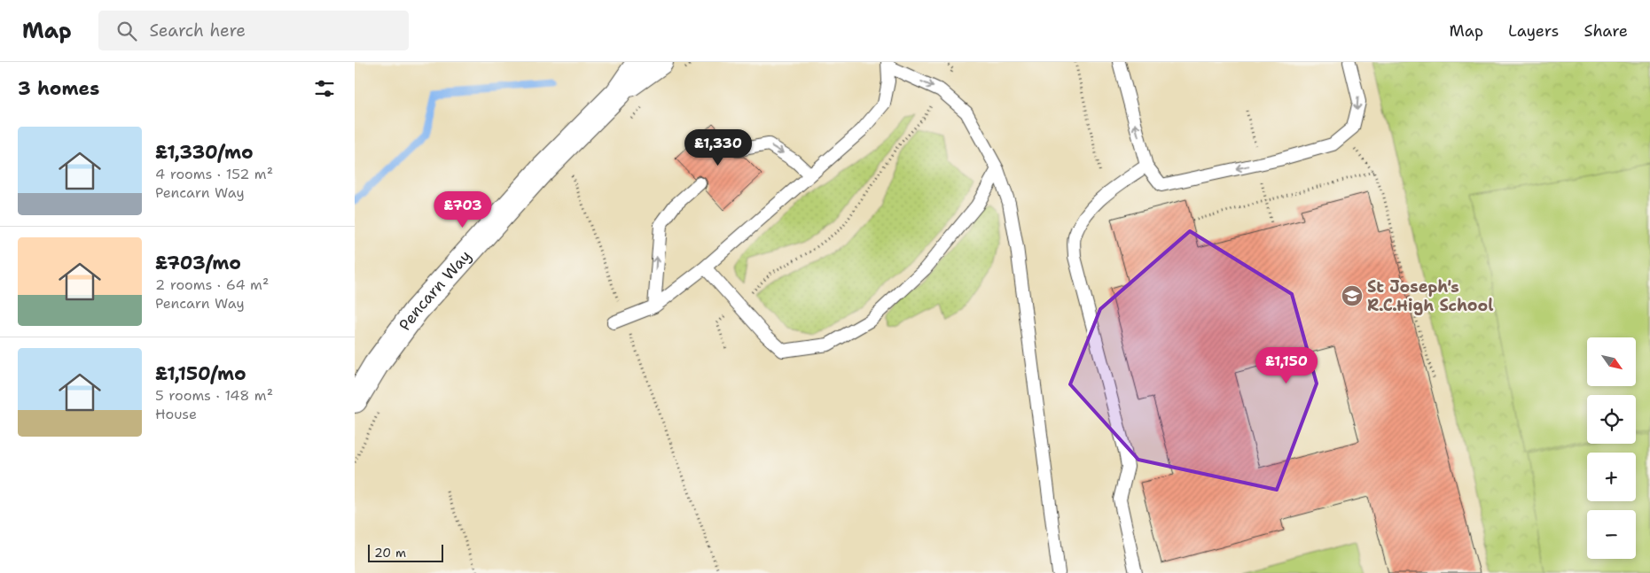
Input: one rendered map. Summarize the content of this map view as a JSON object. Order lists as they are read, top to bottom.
{
  "streets": {
    "street": ["Pencarn Way"]
  },
  "places": {
    "school or university": ["St Joseph's R.C.High School"]
  },
  "scale_bar": "20 m",
  "north": "bottom right",
  "page": {
    "header": "Map",
    "search": "Search here",
    "nav": ["Map", "Layers", "Share"],
    "heading": "3 homes",
    "list": [
      {
        "name": "£1,330/mo",
        "note": "4 rooms · 152 m² · Pencarn Way"
      },
      {
        "name": "£703/mo",
        "note": "2 rooms · 64 m² · Pencarn Way"
      },
      {
        "name": "£1,150/mo",
        "note": "5 rooms · 148 m² · House"
      }
    ],
    "price": ["£1,330", "£703", "£1,150"],
    "map_buttons": ["+", "−"],
    "scale": "20 m"
  }
}
